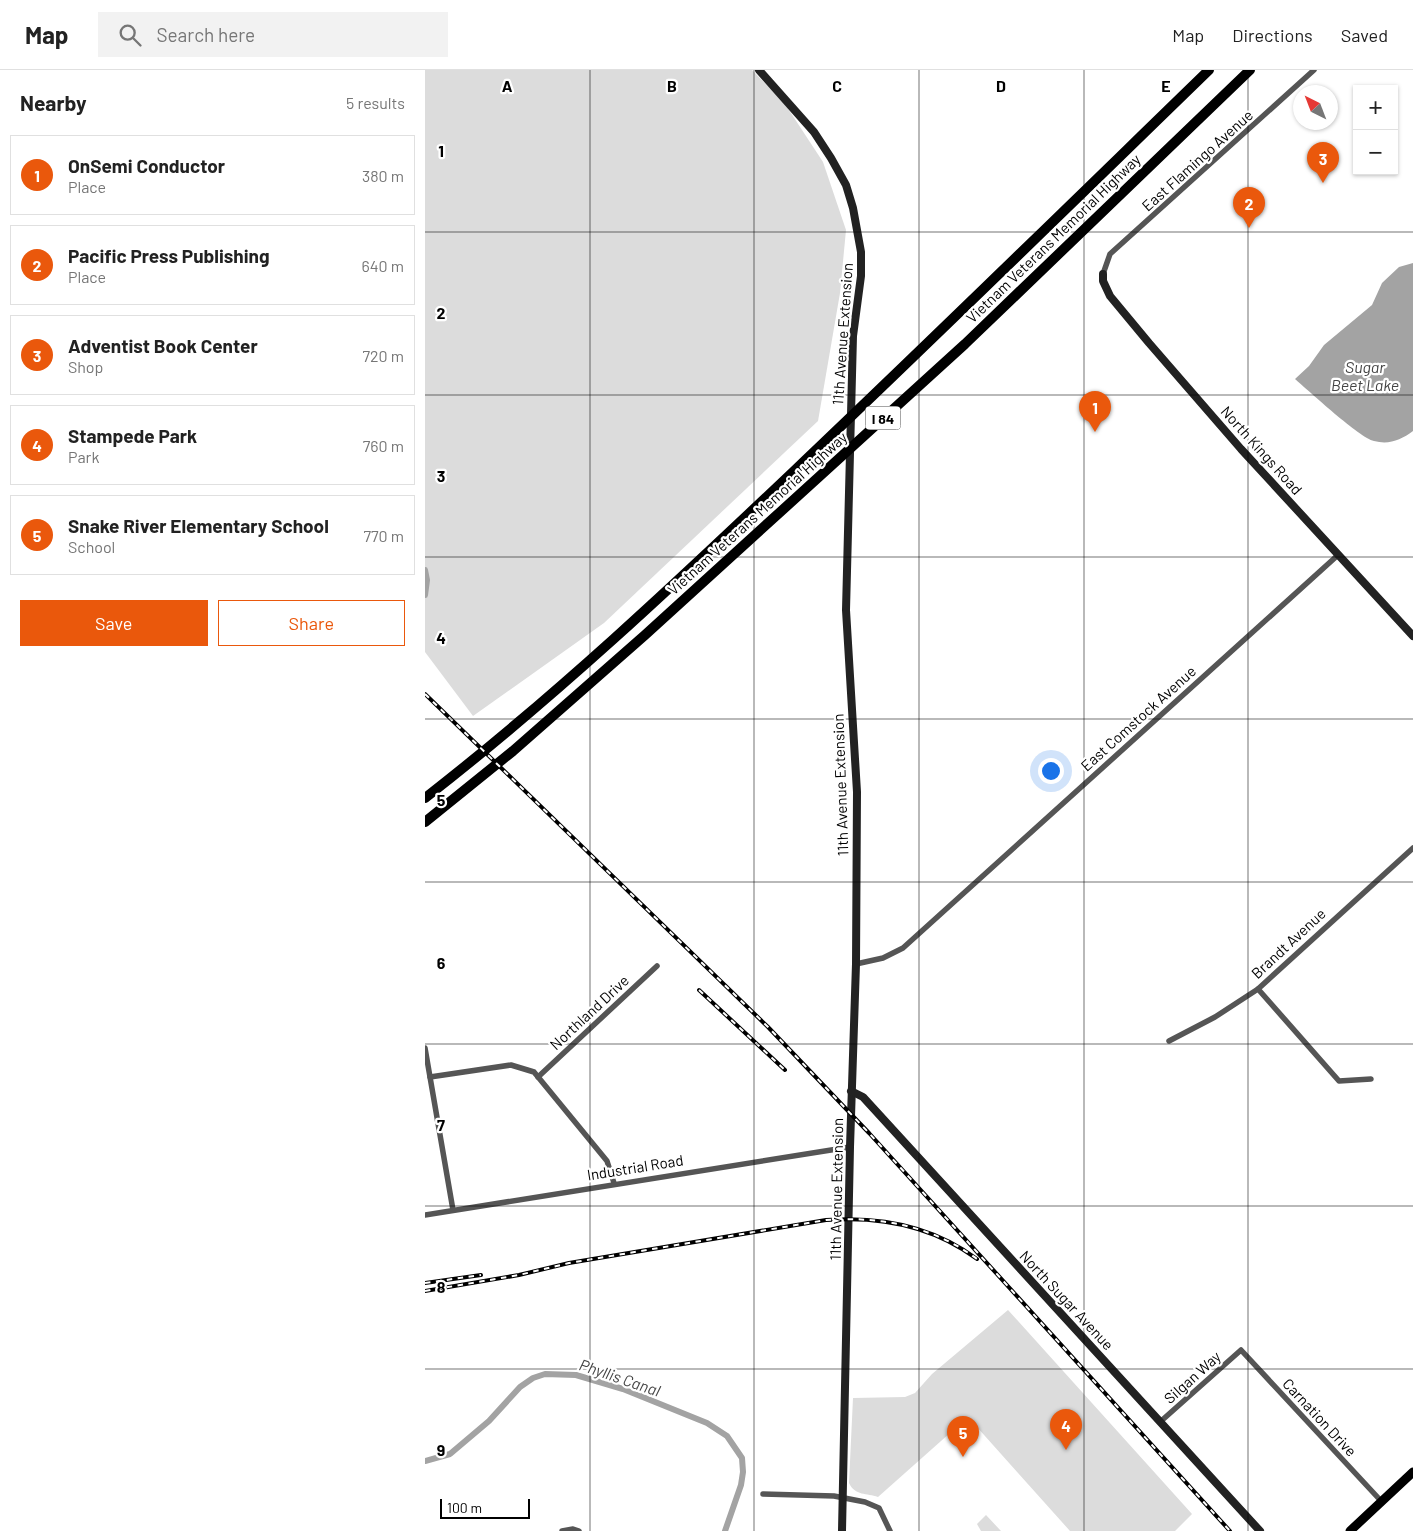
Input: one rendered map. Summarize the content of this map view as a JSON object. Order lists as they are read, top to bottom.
{
  "streets": {
    "highway": ["Vietnam Veterans Memorial Highway", "I 84"],
    "street": [
      "East Flamingo Avenue",
      "11th Avenue Extension",
      "North Kings Road",
      "East Comstock Avenue",
      "Brandt Avenue",
      "Northland Drive",
      "Industrial Road",
      "North Sugar Avenue",
      "Silgan Way",
      "Carnation Drive"
    ]
  },
  "crossings": [
    ["East Flamingo Avenue", "North Kings Road"],
    ["11th Avenue Extension", "East Comstock Avenue"],
    ["11th Avenue Extension", "Industrial Road"],
    ["11th Avenue Extension", "North Sugar Avenue"],
    ["North Kings Road", "East Comstock Avenue"],
    ["North Sugar Avenue", "Silgan Way"],
    ["Silgan Way", "Carnation Drive"]
  ],
  "water": ["Sugar Beet Lake", "Phyllis Canal"],
  "scale_bar": "100 m",
  "north": "top left",
  "page": {
    "header": "Map",
    "search": "Search here",
    "nav": ["Map", "Directions", "Saved"],
    "heading": ["Nearby", "5 results"],
    "map_buttons": ["+", "−"],
    "list": [
      {
        "mark": "1",
        "name": "OnSemi Conductor",
        "note": "Place",
        "value": "380 m"
      },
      {
        "mark": "2",
        "name": "Pacific Press Publishing",
        "note": "Place",
        "value": "640 m"
      },
      {
        "mark": "3",
        "name": "Adventist Book Center",
        "note": "Shop",
        "value": "720 m"
      },
      {
        "mark": "4",
        "name": "Stampede Park",
        "note": "Park",
        "value": "760 m"
      },
      {
        "mark": "5",
        "name": "Snake River Elementary School",
        "note": "School",
        "value": "770 m"
      }
    ],
    "pins": [
      "3",
      "2",
      "1",
      "4",
      "5"
    ],
    "buttons": ["Save", "Share"],
    "scale": "100 m"
  },
  "grid": {
    "columns": [
      "A",
      "B",
      "C",
      "D",
      "E"
    ],
    "rows": [
      "1",
      "2",
      "3",
      "4",
      "5",
      "6",
      "7",
      "8",
      "9"
    ]
  }
}
